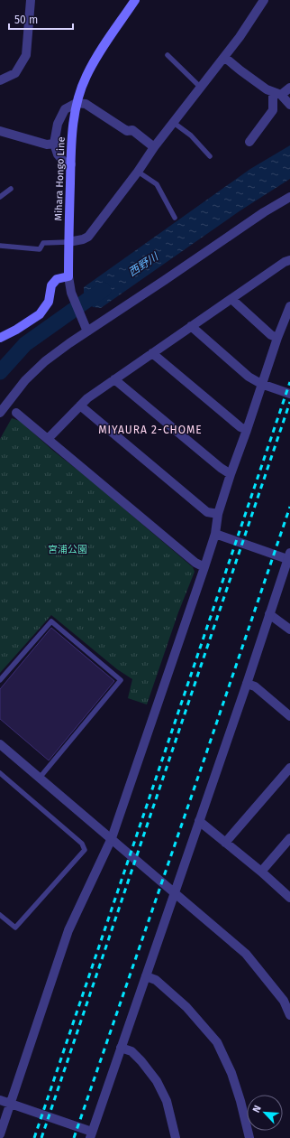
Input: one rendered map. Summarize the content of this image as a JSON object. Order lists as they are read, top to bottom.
{
  "streets": {
    "main road": ["Mihara Hongo Line"]
  },
  "districts": ["MIYAURA 2-CHOME"],
  "water": ["西野川"],
  "parks": ["宮浦公園"],
  "scale_bar": "50 m",
  "north": "top left"
}
